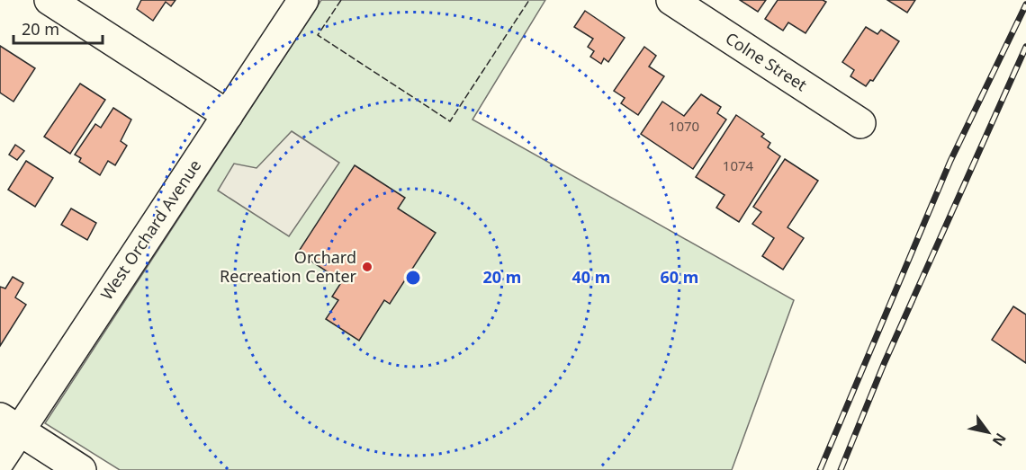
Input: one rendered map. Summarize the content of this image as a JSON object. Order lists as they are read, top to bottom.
{
  "streets": {
    "street": ["Colne Street", "West Orchard Avenue"]
  },
  "places": ["Orchard Recreation Center"],
  "house_numbers": ["1070", "1074"],
  "scale_bar": "20 m",
  "north": "bottom right",
  "rings": ["20 m", "40 m", "60 m"]
}
